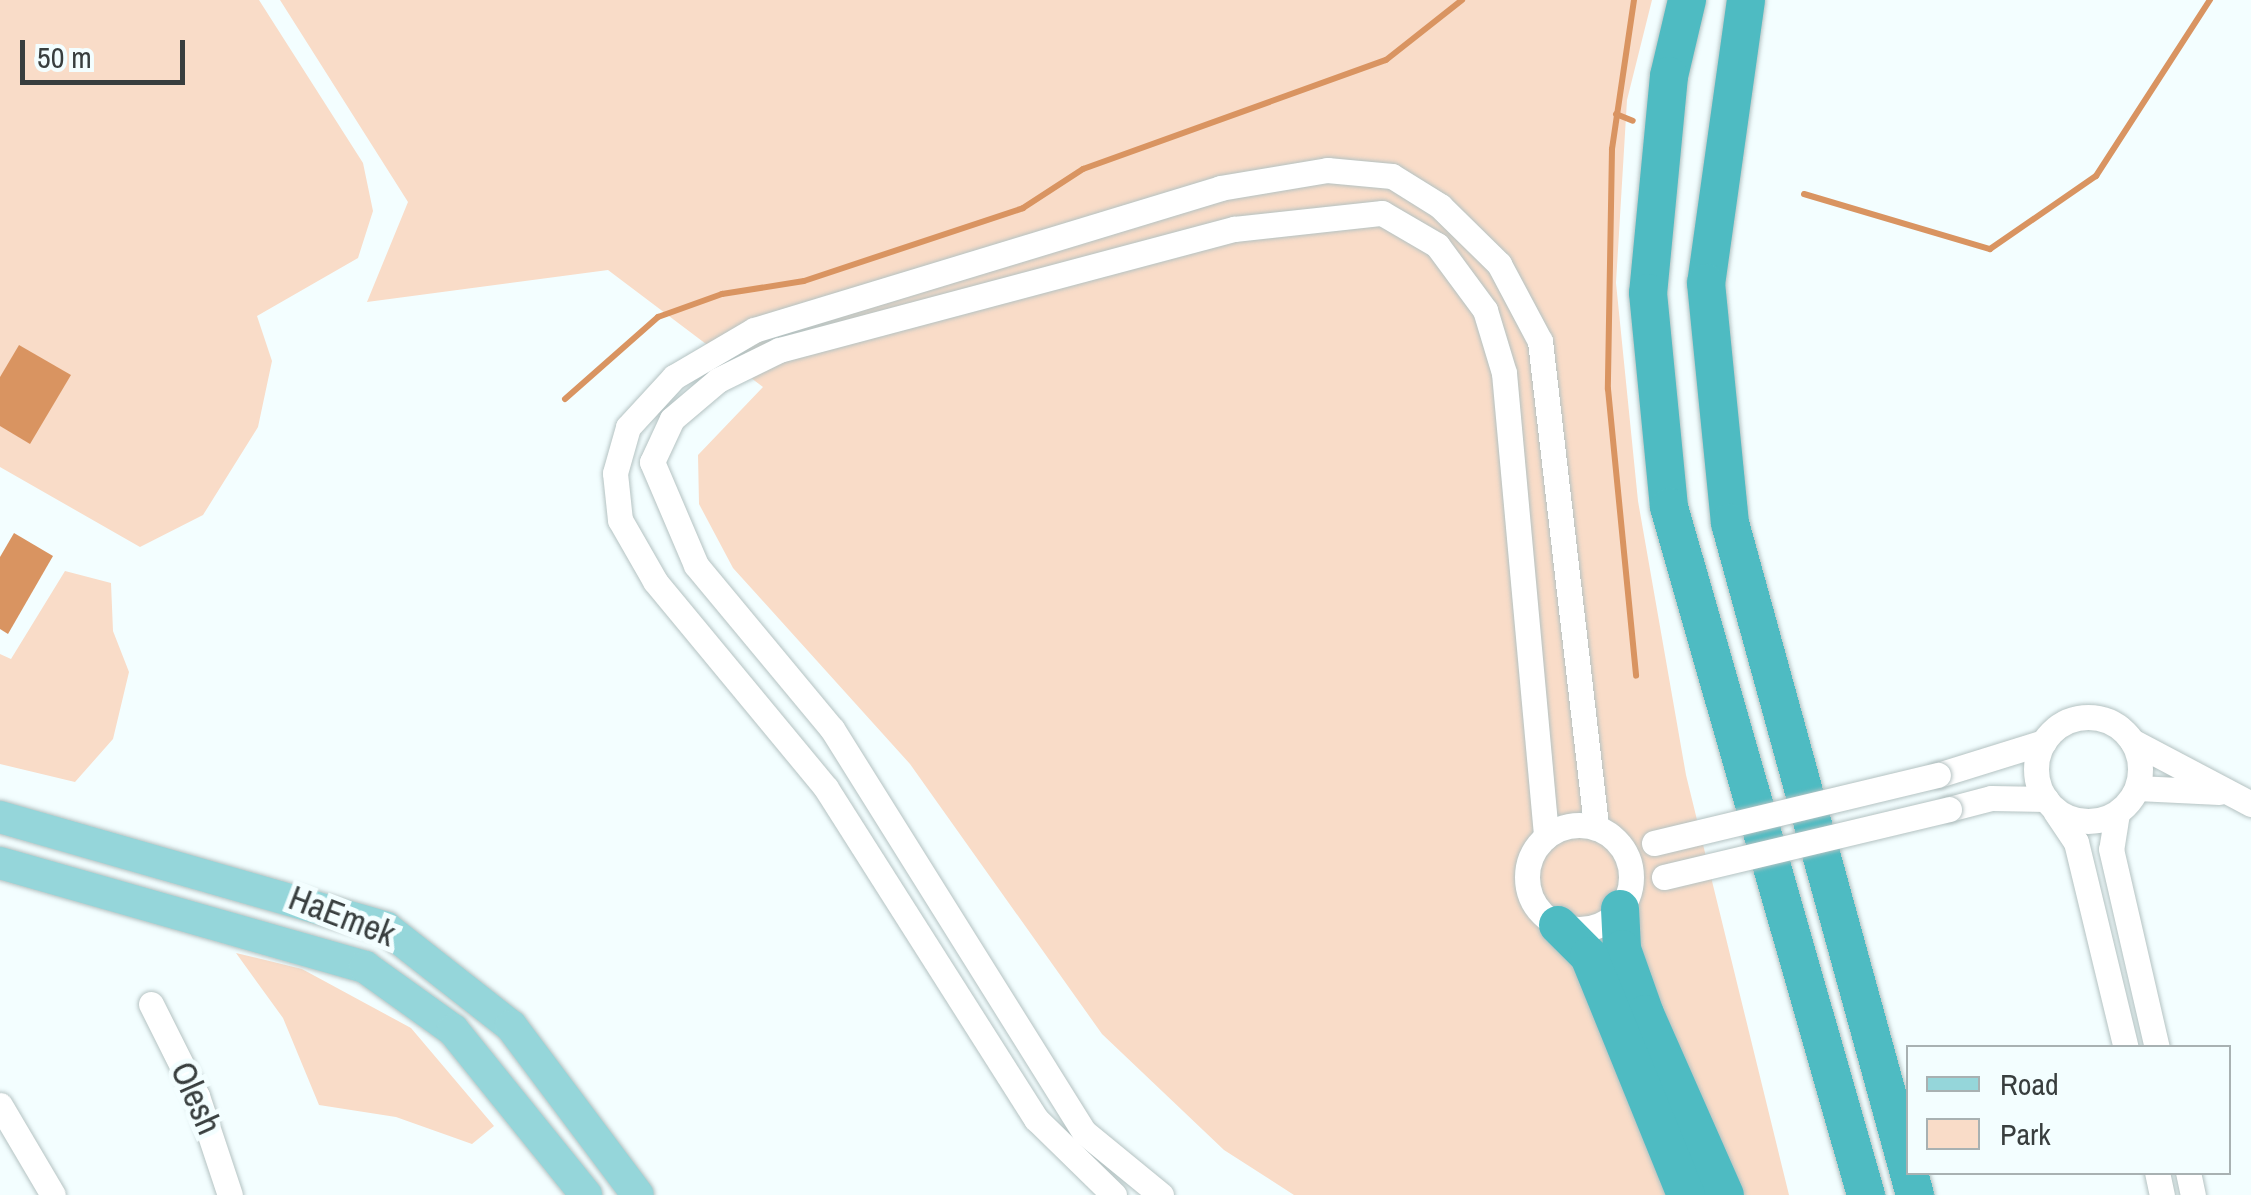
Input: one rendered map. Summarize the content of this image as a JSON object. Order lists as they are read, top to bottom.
{
  "streets": {
    "main road": ["HaEmek"],
    "street": ["Olesh"]
  },
  "legend": ["Road", "Park"],
  "scale_bar": "50 m"
}
